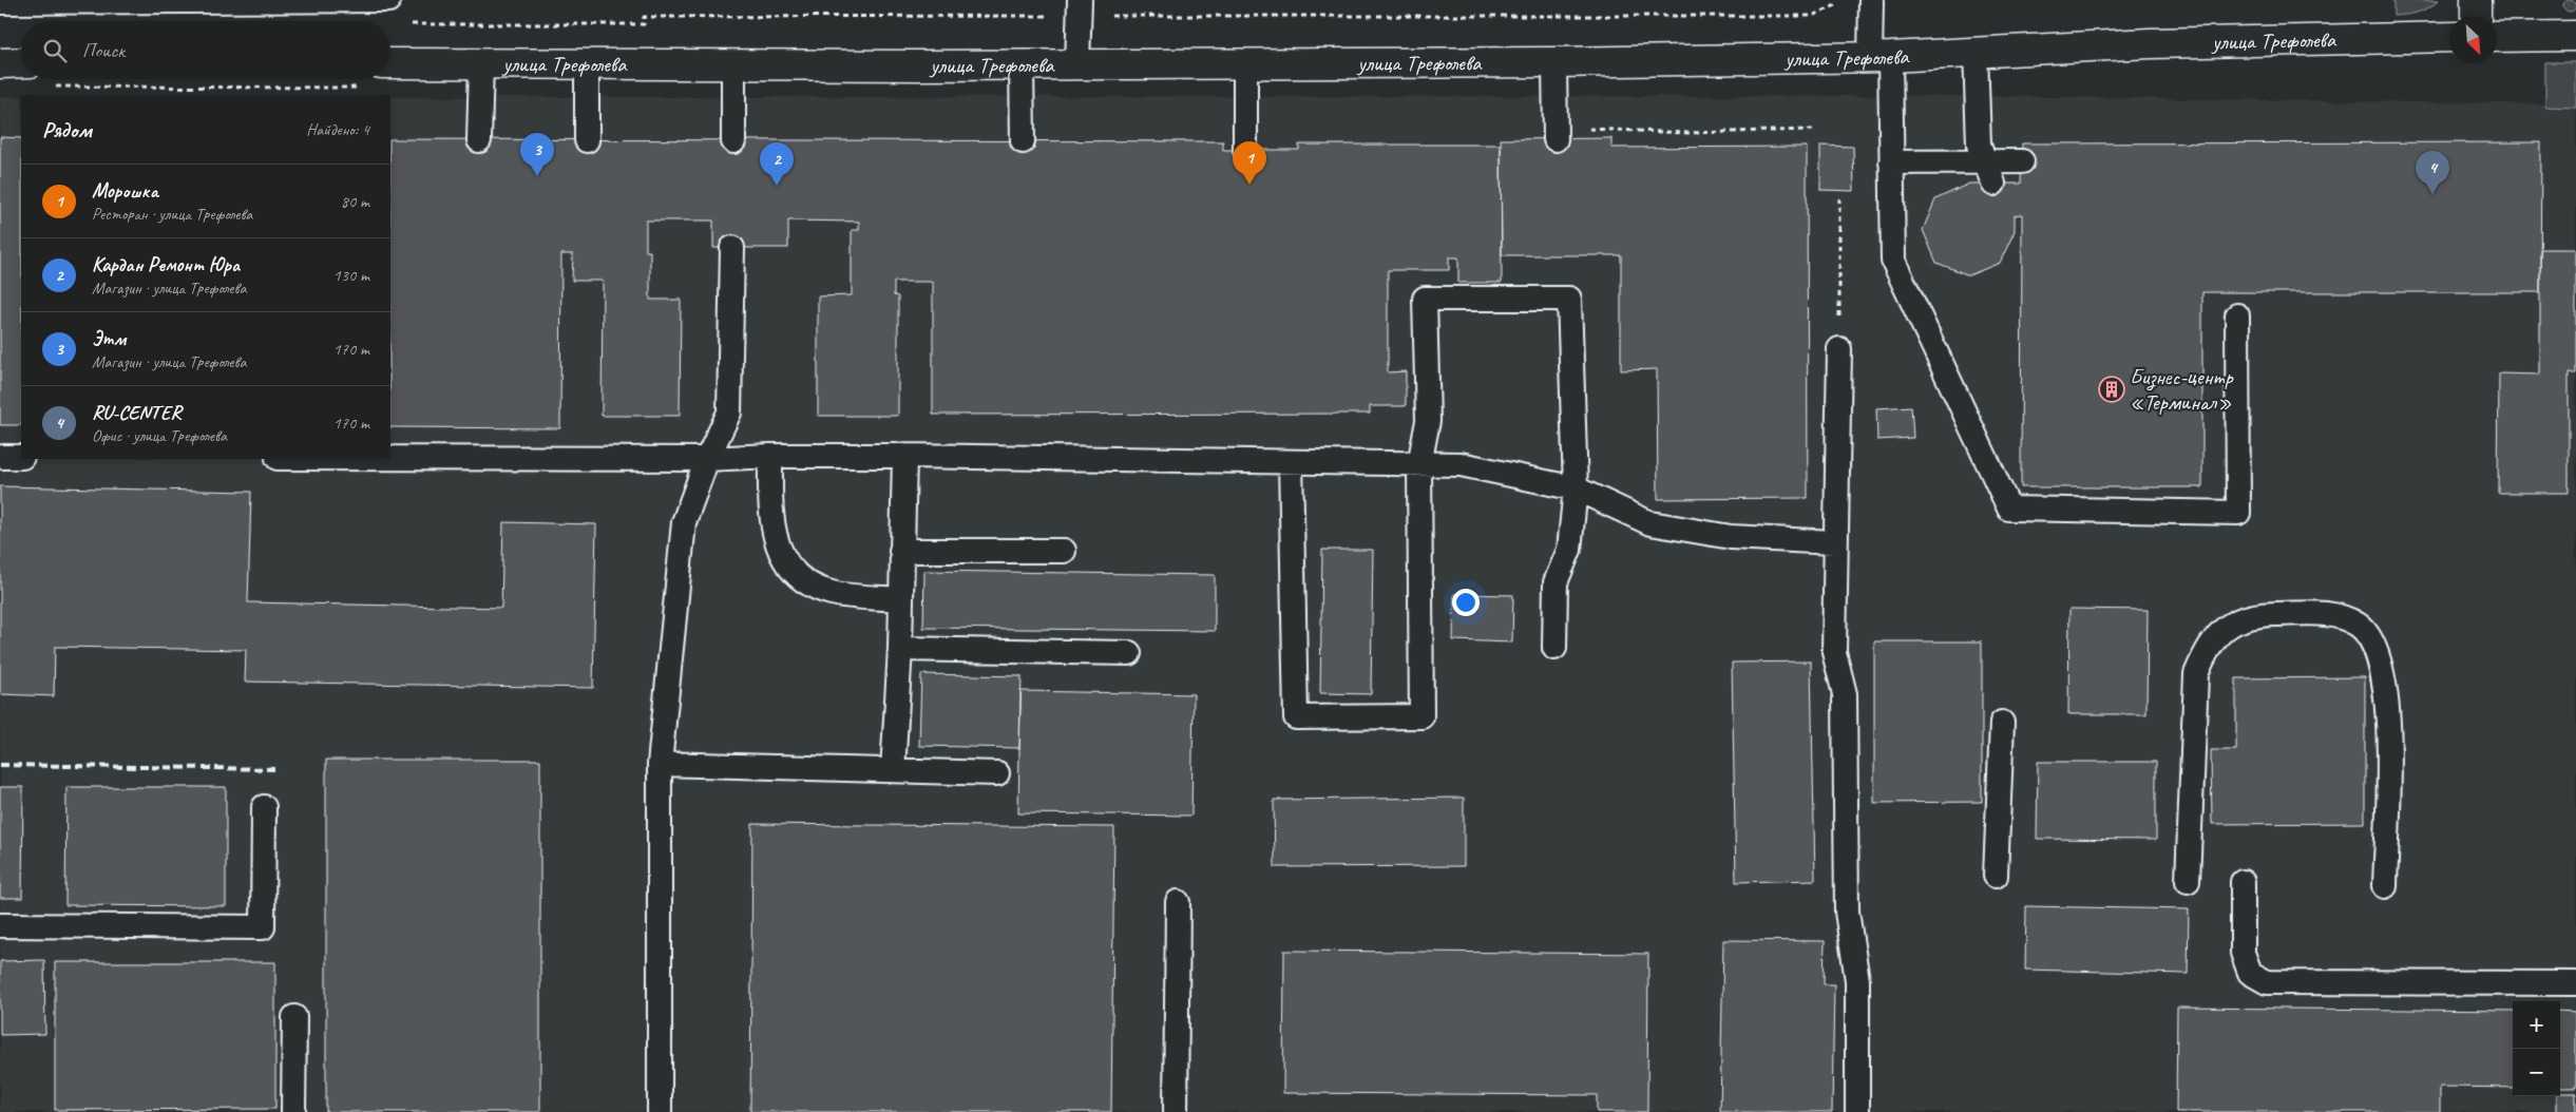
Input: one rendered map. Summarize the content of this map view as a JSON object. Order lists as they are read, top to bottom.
{
  "streets": {
    "street": ["улица Трефолева"]
  },
  "places": {
    "building": ["Бизнес-центр «Терминал»"]
  },
  "north": "bottom right",
  "page": {
    "search": "Поиск",
    "heading": ["Рядом", "Найдено: 4"],
    "pins": [
      "3",
      "1",
      "2",
      "4"
    ],
    "list": [
      {
        "mark": "1",
        "name": "Морошка",
        "note": "Ресторан · улица Трефолева",
        "value": "80 m"
      },
      {
        "mark": "2",
        "name": "Кардан Ремонт Юра",
        "note": "Магазин · улица Трефолева",
        "value": "130 m"
      },
      {
        "mark": "3",
        "name": "Этм",
        "note": "Магазин · улица Трефолева",
        "value": "170 m"
      },
      {
        "mark": "4",
        "name": "RU-CENTER",
        "note": "Офис · улица Трефолева",
        "value": "170 m"
      }
    ],
    "map_buttons": ["+", "−"]
  }
}
